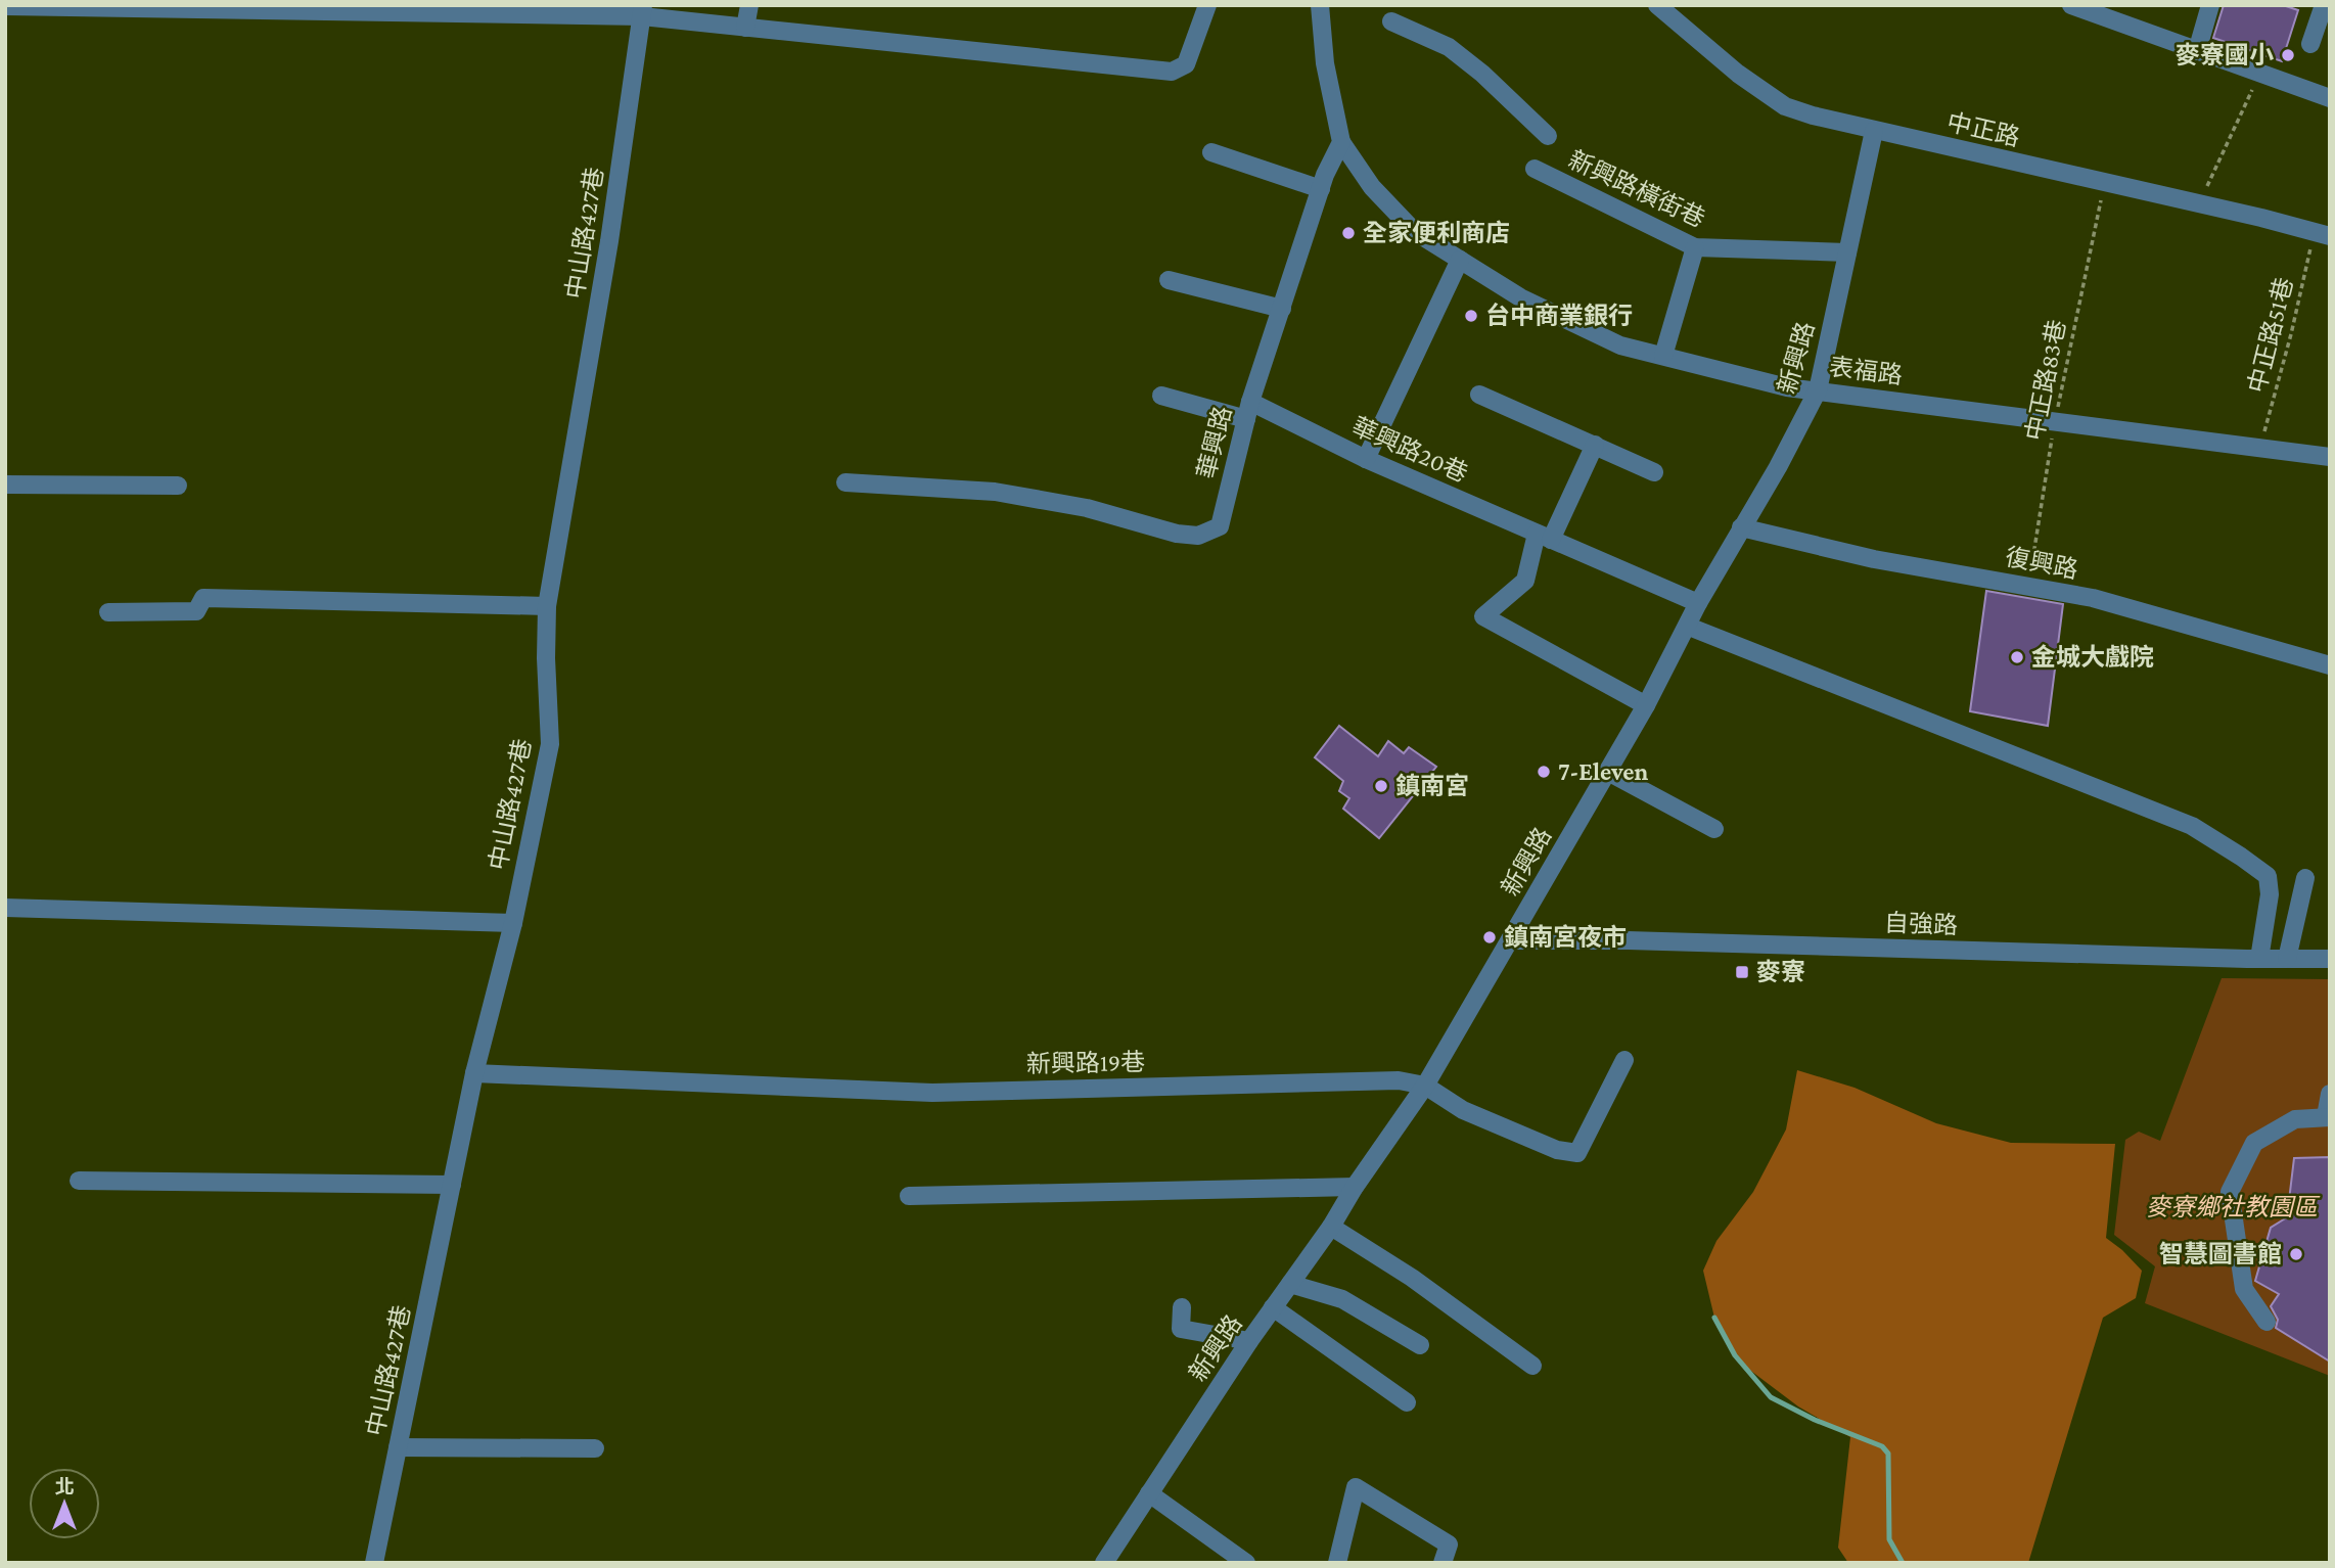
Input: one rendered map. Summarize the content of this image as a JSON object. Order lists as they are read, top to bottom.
{
  "streets": {
    "street": [
      "中正路",
      "新興路橫街巷",
      "中山路427巷",
      "新興路",
      "表福路",
      "華興路",
      "華興路20巷",
      "復興路",
      "自強路",
      "新興路19巷"
    ],
    "path": ["中正路51巷", "中正路83巷"]
  },
  "crossings": [
    ["中正路", "中正路51巷"],
    ["中正路", "新興路"],
    ["中正路", "中正路83巷"],
    ["新興路橫街巷", "新興路"],
    ["中山路427巷", "新興路19巷"],
    ["中正路51巷", "表福路"],
    ["新興路", "表福路"],
    ["新興路", "華興路20巷"],
    ["新興路", "復興路"],
    ["新興路", "自強路"],
    ["新興路", "新興路19巷"],
    ["表福路", "中正路83巷"],
    ["表福路", "華興路"],
    ["中正路83巷", "復興路"],
    ["華興路", "華興路20巷"]
  ],
  "parks": ["麥寮鄉社教園區"],
  "places": {
    "other": [
      "麥寮國小",
      "全家便利商店",
      "台中商業銀行",
      "金城大戲院",
      "7-Eleven",
      "鎮南宮",
      "鎮南宮夜市",
      "智慧圖書館"
    ],
    "transit": ["麥寮"]
  },
  "north": "top"
}
